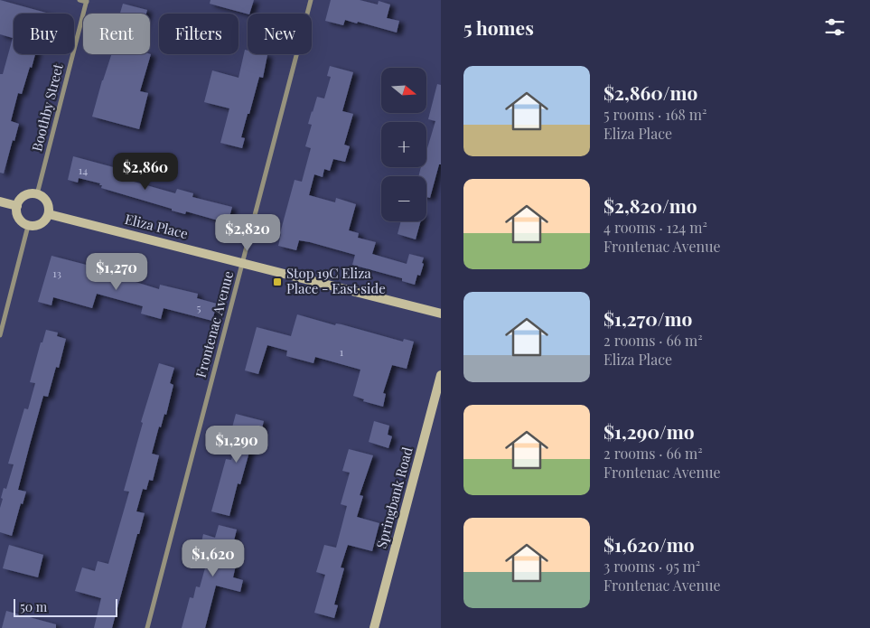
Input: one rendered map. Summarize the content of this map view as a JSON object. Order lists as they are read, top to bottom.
{
  "streets": {
    "street": [
      "Boothby Street",
      "Eliza Place",
      "Frontenac Avenue",
      "Springbank Road"
    ]
  },
  "crossings": [
    ["Boothby Street", "Eliza Place"],
    ["Eliza Place", "Frontenac Avenue"]
  ],
  "places": {
    "transit": ["Stop 19C Eliza Place - East side"]
  },
  "house_numbers": [
    "14",
    "13",
    "5",
    "1"
  ],
  "scale_bar": "50 m",
  "north": "right",
  "page": {
    "heading": "5 homes",
    "chip": [
      "Buy",
      "Rent",
      "Filters",
      "New"
    ],
    "list": [
      {
        "name": "$2,860/mo",
        "note": "5 rooms · 168 m² · Eliza Place"
      },
      {
        "name": "$2,820/mo",
        "note": "4 rooms · 124 m² · Frontenac Avenue"
      },
      {
        "name": "$1,270/mo",
        "note": "2 rooms · 66 m² · Eliza Place"
      },
      {
        "name": "$1,290/mo",
        "note": "2 rooms · 66 m² · Frontenac Avenue"
      },
      {
        "name": "$1,620/mo",
        "note": "3 rooms · 95 m² · Frontenac Avenue"
      }
    ],
    "map_buttons": ["+", "−"],
    "price": [
      "$2,860",
      "$2,820",
      "$1,270",
      "$1,290",
      "$1,620"
    ],
    "scale": "50 m"
  }
}
